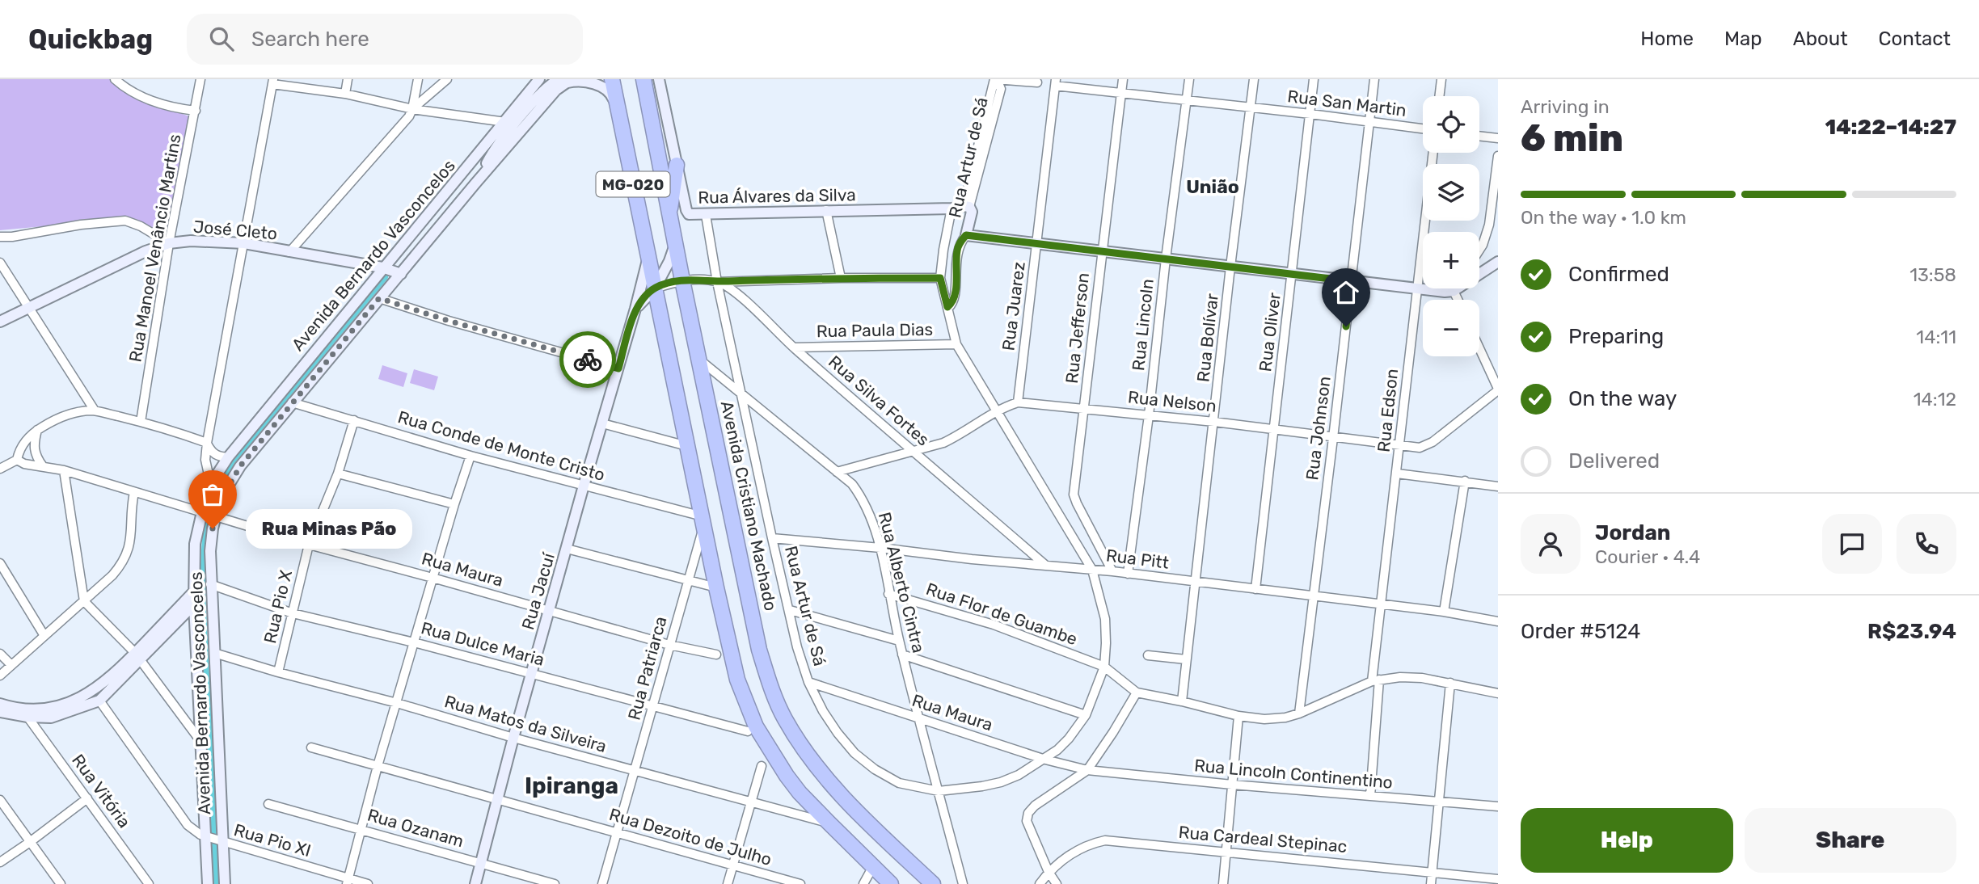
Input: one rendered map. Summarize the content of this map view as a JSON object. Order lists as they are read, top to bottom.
{
  "streets": {
    "highway": ["MG-020", "Avenida Cristiano Machado"],
    "main road": [
      "Rua Artur de Sá",
      "Rua Álvares da Silva",
      "José Cleto",
      "Avenida Bernardo Vasconcelos",
      "Rua Jacuí"
    ],
    "street": [
      "Rua San Martin",
      "Rua Manoel Venâncio Martins",
      "Rua Juarez",
      "Rua Lincoln",
      "Rua Jefferson",
      "Rua Paula Dias",
      "Rua Oliver",
      "Rua Bolívar",
      "Rua Silva Fortes",
      "Rua Nelson",
      "Rua Edson",
      "Rua Johnson",
      "Rua Conde de Monte Cristo",
      "Rua Pitt",
      "Rua Maura",
      "Rua Alberto Cintra",
      "Rua Pio X",
      "Rua Flor de Guambe",
      "Rua Dulce Maria",
      "Rua Patriarca",
      "Rua Matos da Silveira",
      "Rua Lincoln Continentino",
      "Rua Vitória",
      "Rua Ozanam",
      "Rua Dezoito de Julho",
      "Rua Cardeal Stepinac",
      "Rua Pio XI"
    ]
  },
  "crossings": [
    ["Rua San Martin", "Rua Juarez"],
    ["Rua San Martin", "Rua Lincoln"],
    ["Rua San Martin", "Rua Jefferson"],
    ["Rua San Martin", "Rua Oliver"],
    ["Rua San Martin", "Rua Bolívar"],
    ["Rua San Martin", "Rua Johnson"],
    ["Rua Artur de Sá", "Rua Álvares da Silva"],
    ["Rua Artur de Sá", "Rua Paula Dias"],
    ["Rua Artur de Sá", "Rua Silva Fortes"],
    ["Rua Artur de Sá", "Rua Nelson"],
    ["Rua Artur de Sá", "Rua Pitt"],
    ["Rua Artur de Sá", "Rua Maura"],
    ["Rua Artur de Sá", "Rua Alberto Cintra"],
    ["Rua Artur de Sá", "Rua Flor de Guambe"],
    ["MG-020", "Avenida Bernardo Vasconcelos"],
    ["MG-020", "Rua Jacuí"],
    ["José Cleto", "Rua Manoel Venâncio Martins"],
    ["José Cleto", "Avenida Bernardo Vasconcelos"],
    ["Avenida Bernardo Vasconcelos", "Rua Conde de Monte Cristo"],
    ["Avenida Bernardo Vasconcelos", "Rua Maura"],
    ["Avenida Bernardo Vasconcelos", "Rua Dulce Maria"],
    ["Avenida Bernardo Vasconcelos", "Rua Matos da Silveira"],
    ["Avenida Bernardo Vasconcelos", "Rua Pio XI"],
    ["Rua Juarez", "Rua Nelson"],
    ["Rua Lincoln", "Rua Nelson"],
    ["Rua Lincoln", "Rua Pitt"],
    ["Rua Jefferson", "Rua Nelson"],
    ["Rua Jefferson", "Rua Pitt"],
    ["Rua Paula Dias", "Rua Silva Fortes"],
    ["Rua Oliver", "Rua Nelson"],
    ["Rua Oliver", "Rua Pitt"],
    ["Rua Bolívar", "Rua Nelson"],
    ["Rua Bolívar", "Rua Pitt"],
    ["Rua Silva Fortes", "Rua Nelson"],
    ["Rua Silva Fortes", "Rua Pitt"],
    ["Rua Nelson", "Rua Edson"],
    ["Rua Nelson", "Rua Johnson"],
    ["Rua Nelson", "Rua Alberto Cintra"],
    ["Rua Edson", "Rua Pitt"],
    ["Rua Edson", "Rua Lincoln Continentino"],
    ["Rua Johnson", "Rua Pitt"],
    ["Rua Conde de Monte Cristo", "Rua Jacuí"],
    ["Rua Conde de Monte Cristo", "Rua Pio X"],
    ["Rua Conde de Monte Cristo", "Rua Patriarca"],
    ["Avenida Cristiano Machado", "Rua Alberto Cintra"],
    ["Avenida Cristiano Machado", "Rua Jacuí"],
    ["Rua Pitt", "Rua Alberto Cintra"],
    ["Rua Maura", "Rua Alberto Cintra"],
    ["Rua Maura", "Rua Jacuí"],
    ["Rua Maura", "Rua Pio X"],
    ["Rua Maura", "Rua Patriarca"],
    ["Rua Maura", "Rua Lincoln Continentino"],
    ["Rua Alberto Cintra", "Rua Flor de Guambe"],
    ["Rua Jacuí", "Rua Dulce Maria"],
    ["Rua Jacuí", "Rua Matos da Silveira"],
    ["Rua Jacuí", "Rua Ozanam"],
    ["Rua Jacuí", "Rua Dezoito de Julho"],
    ["Rua Pio X", "Rua Dulce Maria"],
    ["Rua Pio X", "Rua Matos da Silveira"],
    ["Rua Dulce Maria", "Rua Patriarca"],
    ["Rua Patriarca", "Rua Matos da Silveira"],
    ["Rua Patriarca", "Rua Dezoito de Julho"]
  ],
  "districts": ["União", "Ipiranga"],
  "places": ["Rua Minas Pão"],
  "page": {
    "header": "Quickbag",
    "search": "Search here",
    "nav": [
      "Home",
      "Map",
      "About",
      "Contact"
    ],
    "heading": ["6 min", "Arriving in", "14:22–14:27"],
    "panel": [
      "Jordan",
      "Courier · 4.4",
      "Order #5124",
      "R$23.94"
    ],
    "map_buttons": ["+", "−"],
    "bar": "On the way · 1.0 km",
    "list": [
      ["Confirmed", "13:58"],
      ["Preparing", "14:11"],
      ["On the way", "14:12"],
      "Delivered"
    ],
    "bubble": "Rua Minas Pão",
    "buttons": ["Help", "Share"]
  }
}
